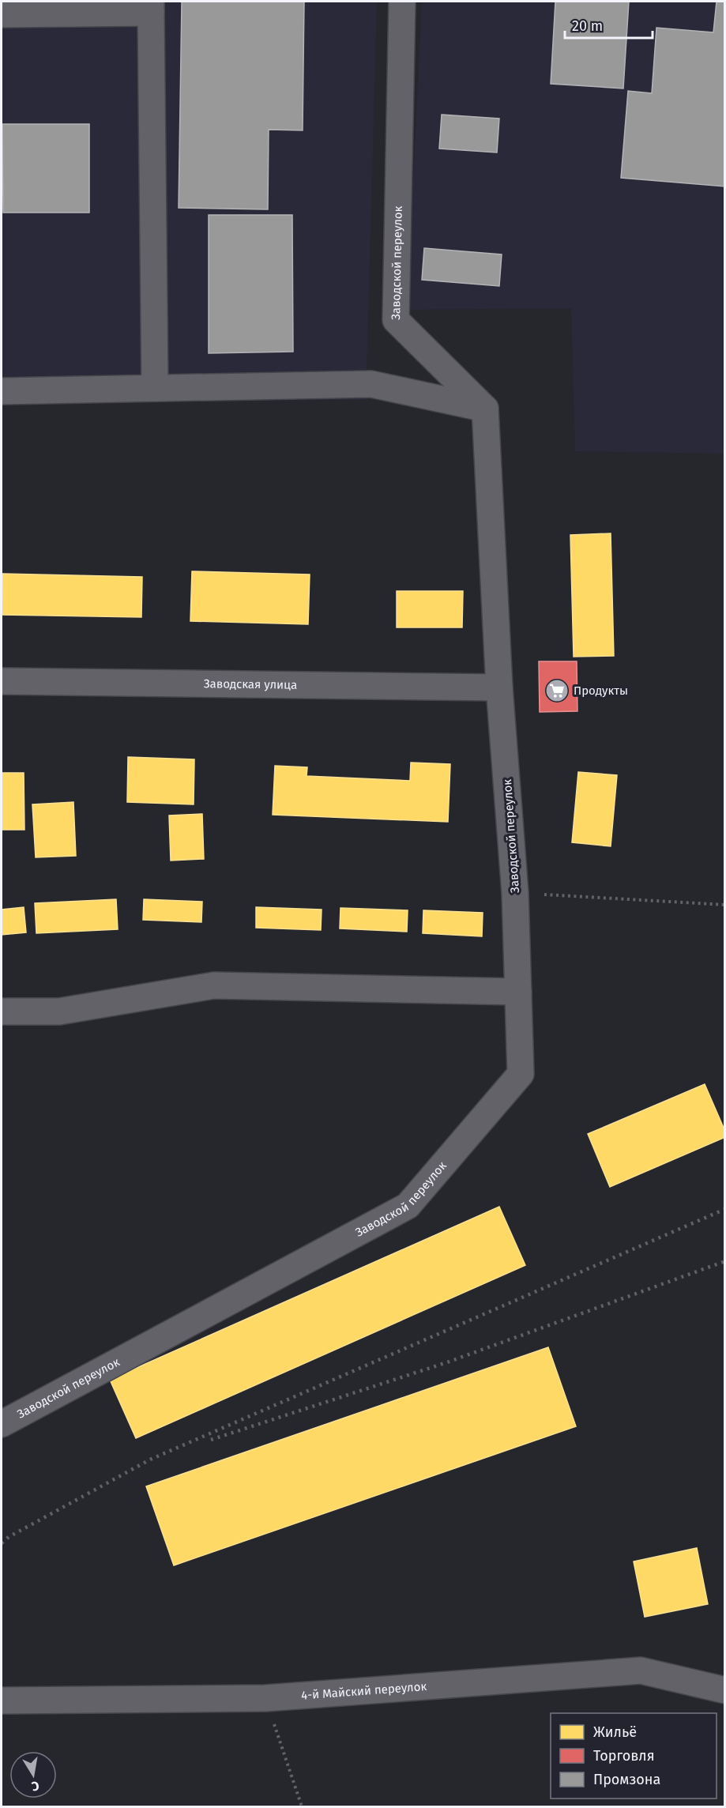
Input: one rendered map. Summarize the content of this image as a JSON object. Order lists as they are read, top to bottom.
{
  "streets": {
    "street": ["Заводской переулок", "Заводская улица", "4-й Майский переулок"]
  },
  "crossings": [
    ["Заводской переулок", "Заводская улица"]
  ],
  "places": {
    "supermarket": ["Продукты"]
  },
  "legend": ["Жильё", "Торговля", "Промзона"],
  "scale_bar": "20 m",
  "north": "bottom"
}
